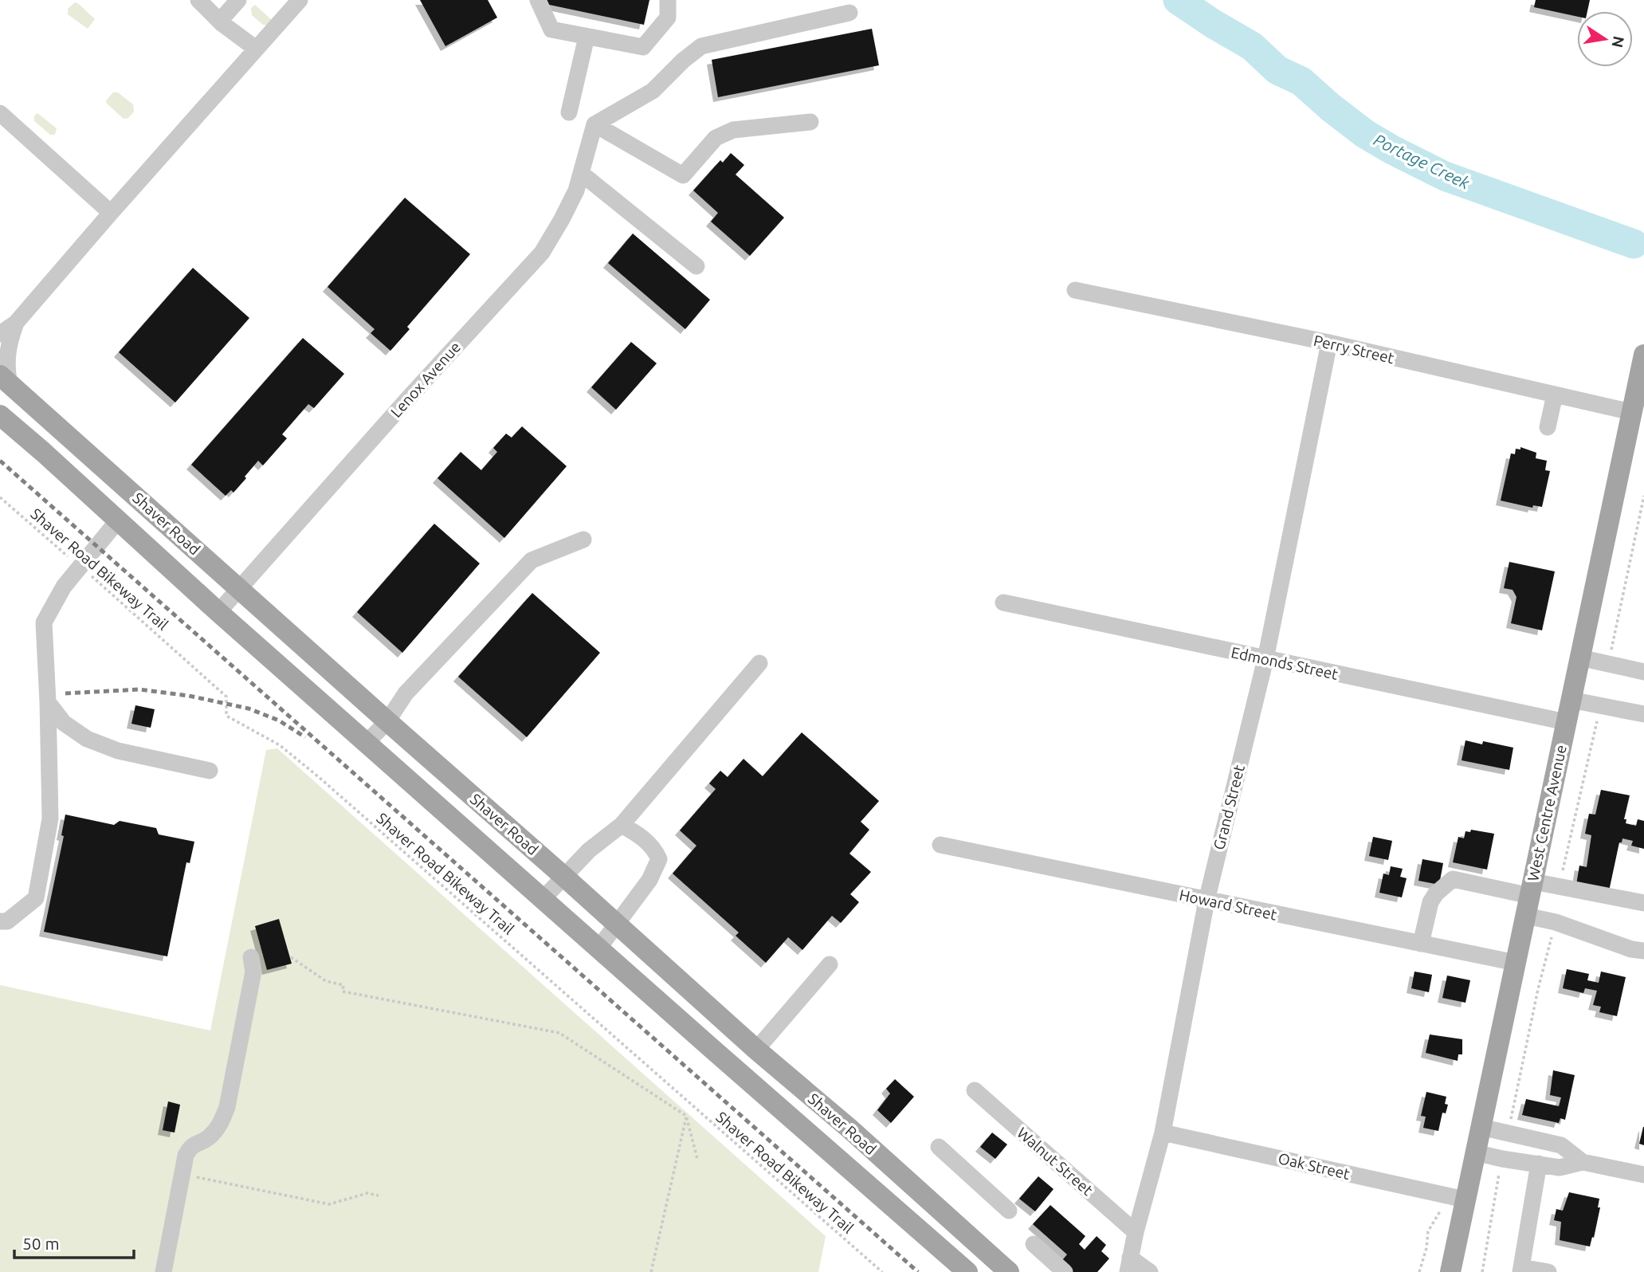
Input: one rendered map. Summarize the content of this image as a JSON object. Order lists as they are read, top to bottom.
{
  "streets": {
    "main road": ["Shaver Road", "West Centre Avenue"],
    "street": [
      "Perry Street",
      "Lenox Avenue",
      "Edmonds Street",
      "Grand Street",
      "Howard Street",
      "Walnut Street",
      "Oak Street"
    ],
    "path": ["Shaver Road Bikeway Trail"]
  },
  "crossings": [
    ["Perry Street", "Grand Street"],
    ["Perry Street", "West Centre Avenue"],
    ["Lenox Avenue", "Shaver Road"],
    ["Edmonds Street", "Grand Street"],
    ["Edmonds Street", "West Centre Avenue"],
    ["Grand Street", "Howard Street"],
    ["Grand Street", "Walnut Street"],
    ["Grand Street", "Oak Street"],
    ["West Centre Avenue", "Howard Street"],
    ["West Centre Avenue", "Oak Street"]
  ],
  "water": ["Portage Creek"],
  "scale_bar": "50 m",
  "north": "right"
}
